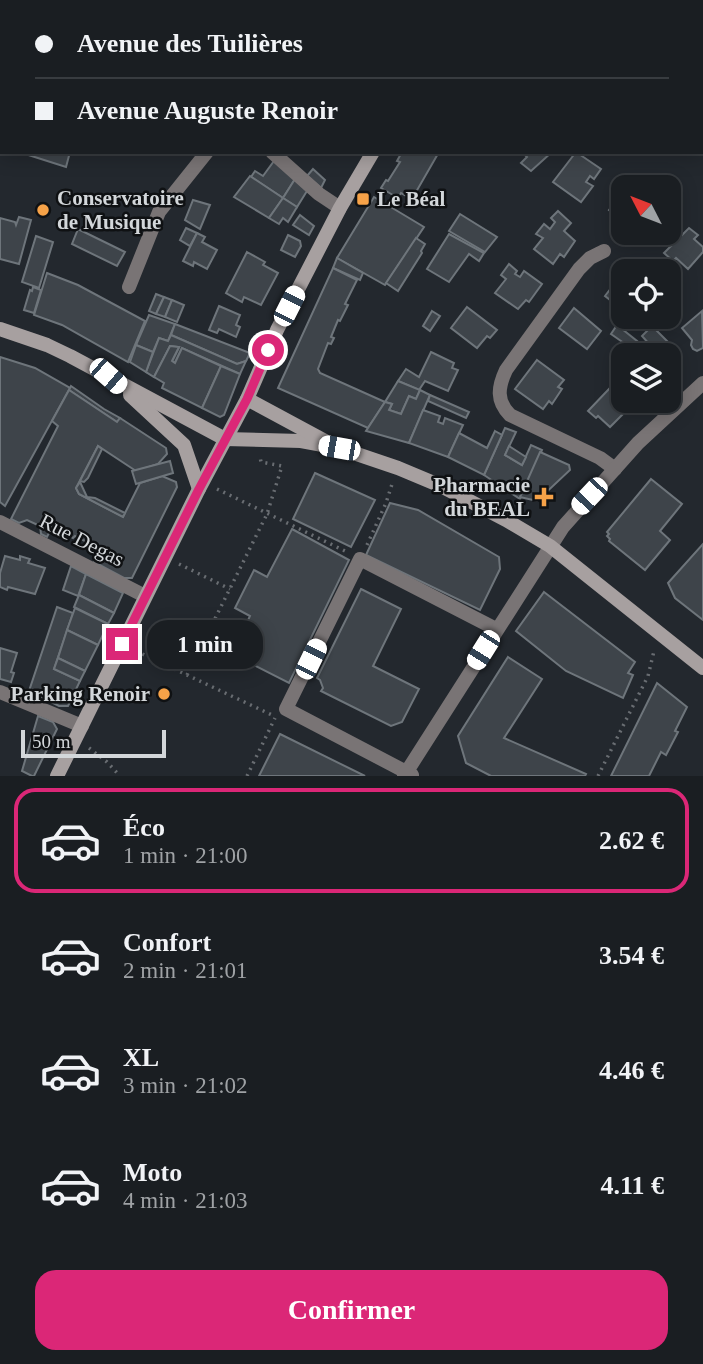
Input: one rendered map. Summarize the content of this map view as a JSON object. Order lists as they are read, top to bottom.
{
  "streets": {
    "street": ["Rue Degas"]
  },
  "places": {
    "transit": ["Le Béal"],
    "other": ["Conservatoire de Musique", "Parking Renoir"],
    "health": ["Pharmacie du BEAL"]
  },
  "scale_bar": "50 m",
  "north": "top left",
  "page": {
    "banner": ["Avenue des Tuilières", "Avenue Auguste Renoir"],
    "bubble": "1 min",
    "scale": "50 m",
    "list": [
      {
        "name": "Éco",
        "note": "1 min · 21:00",
        "value": "2.62 €"
      },
      {
        "name": "Confort",
        "note": "2 min · 21:01",
        "value": "3.54 €"
      },
      {
        "name": "XL",
        "note": "3 min · 21:02",
        "value": "4.46 €"
      },
      {
        "name": "Moto",
        "note": "4 min · 21:03",
        "value": "4.11 €"
      }
    ],
    "buttons": "Confirmer"
  }
}
